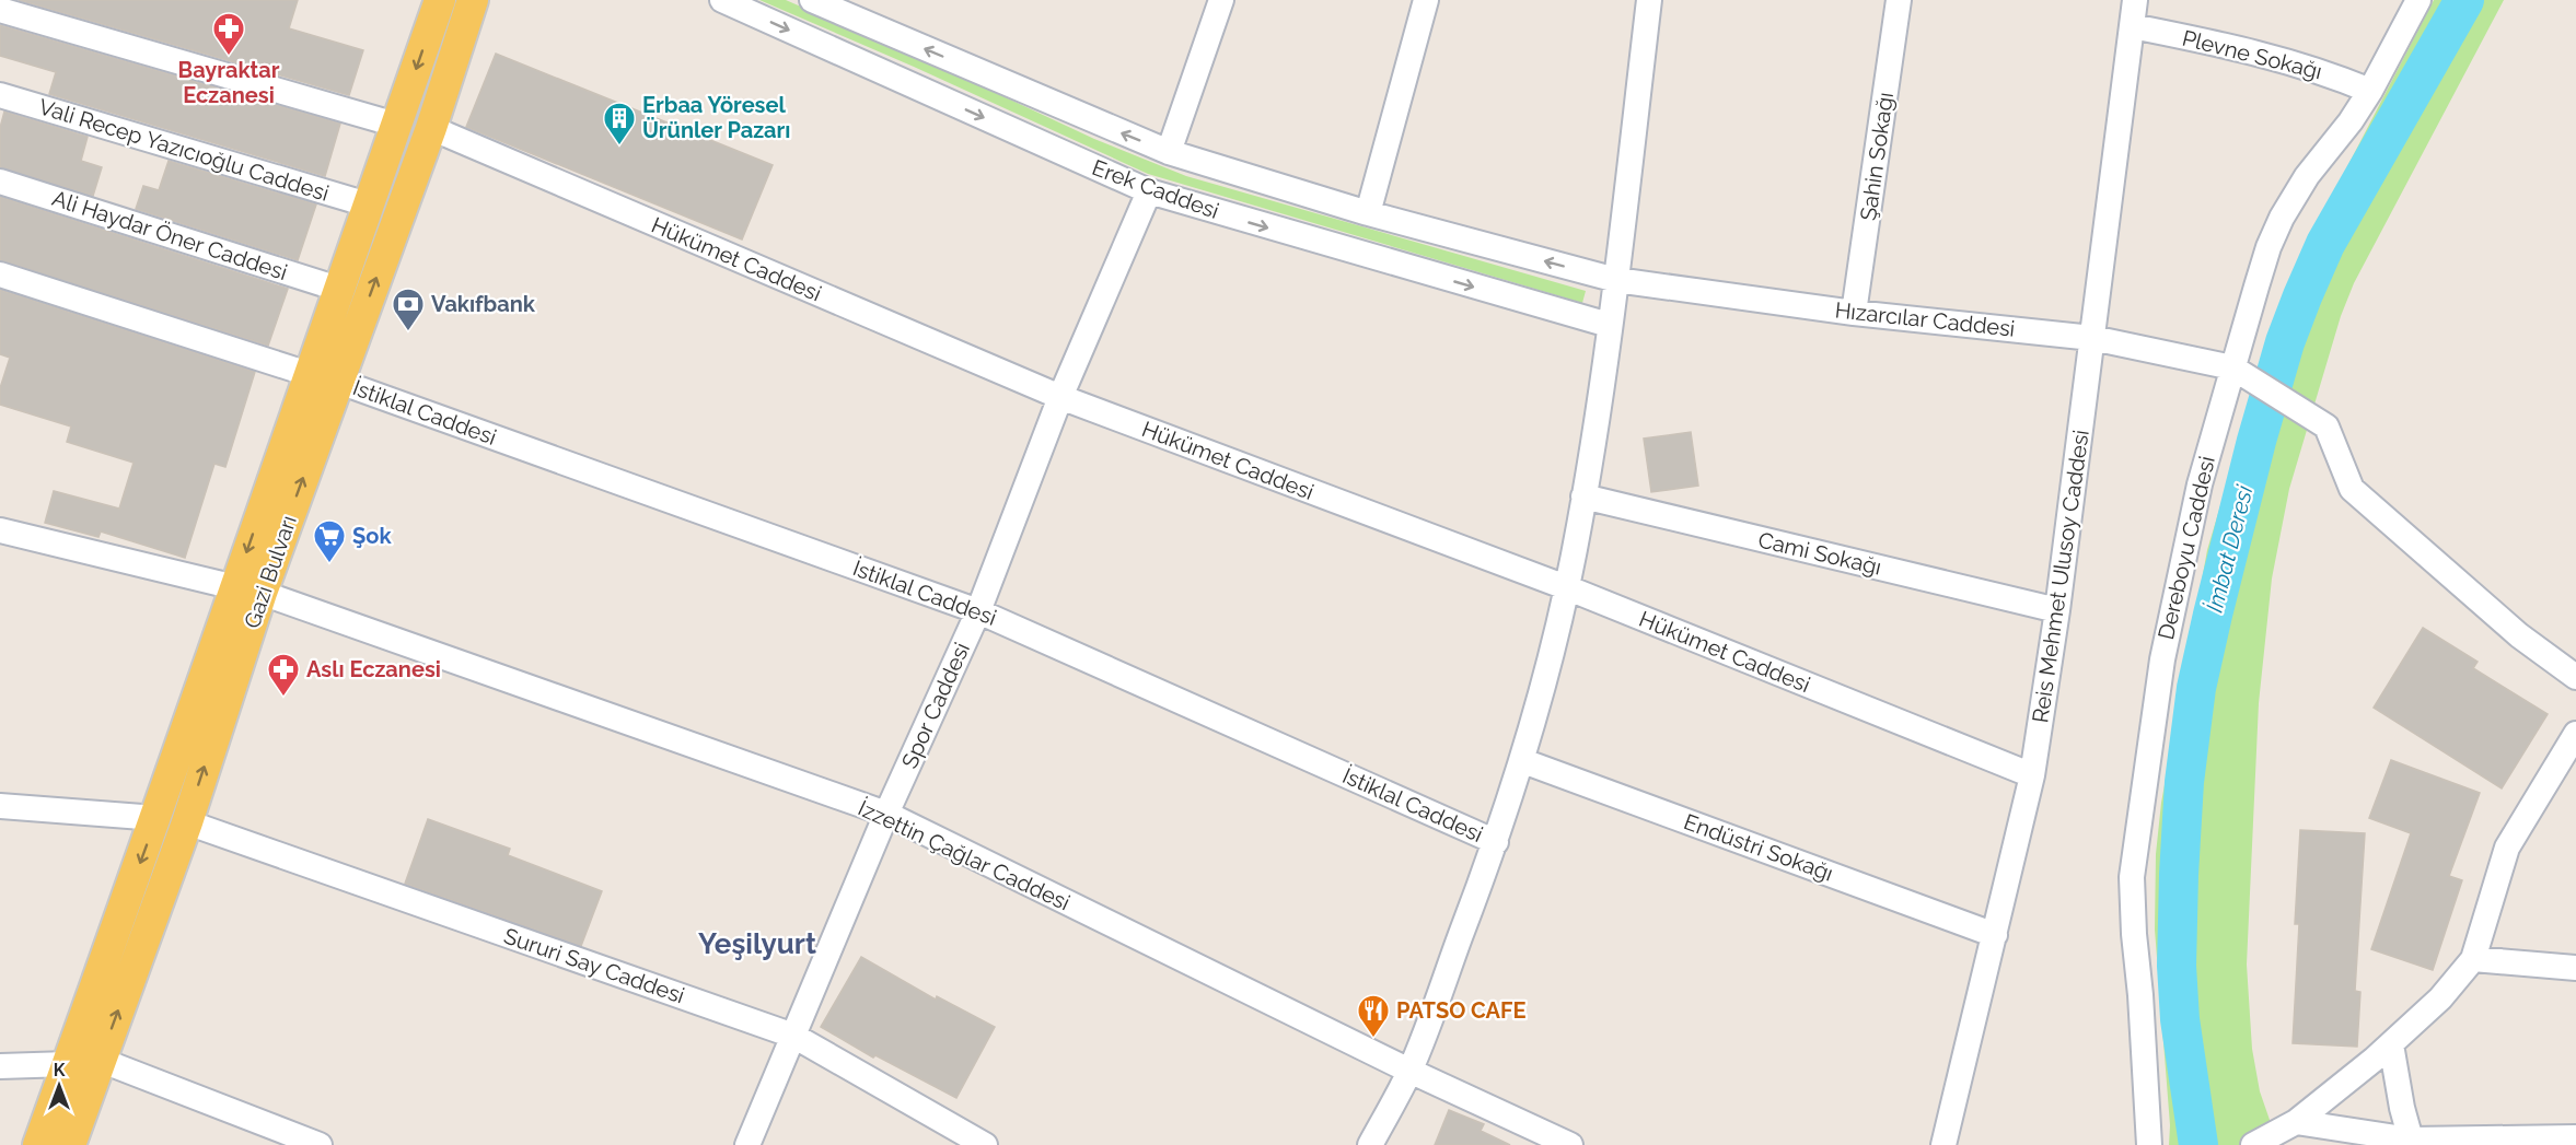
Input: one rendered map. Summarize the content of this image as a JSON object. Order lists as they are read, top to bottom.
{
  "streets": {
    "main road": ["Gazi Bulvarı"],
    "street": [
      "Plevne Sokağı",
      "Vali Recep Yazıcıoğlu Caddesi",
      "Şahin Sokağı",
      "Erek Caddesi",
      "Ali Haydar Öner Caddesi",
      "Hükümet Caddesi",
      "Hızarcılar Caddesi",
      "İstiklal Caddesi",
      "Dereboyu Caddesi",
      "Cami Sokağı",
      "Reis Mehmet Ulusoy Caddesi",
      "Spor Caddesi",
      "Endüstri Sokağı",
      "İzzettin Çağlar Caddesi",
      "Sururi Say Caddesi"
    ]
  },
  "crossings": [
    ["Plevne Sokağı", "Dereboyu Caddesi"],
    ["Plevne Sokağı", "Reis Mehmet Ulusoy Caddesi"],
    ["Vali Recep Yazıcıoğlu Caddesi", "Gazi Bulvarı"],
    ["Şahin Sokağı", "Hızarcılar Caddesi"],
    ["Erek Caddesi", "Hızarcılar Caddesi"],
    ["Erek Caddesi", "Spor Caddesi"],
    ["Ali Haydar Öner Caddesi", "Gazi Bulvarı"],
    ["Hükümet Caddesi", "Gazi Bulvarı"],
    ["Hükümet Caddesi", "Reis Mehmet Ulusoy Caddesi"],
    ["Hükümet Caddesi", "Spor Caddesi"],
    ["Hızarcılar Caddesi", "Dereboyu Caddesi"],
    ["Hızarcılar Caddesi", "Reis Mehmet Ulusoy Caddesi"],
    ["İstiklal Caddesi", "Gazi Bulvarı"],
    ["İstiklal Caddesi", "Spor Caddesi"],
    ["Cami Sokağı", "Reis Mehmet Ulusoy Caddesi"],
    ["Gazi Bulvarı", "İzzettin Çağlar Caddesi"],
    ["Gazi Bulvarı", "Sururi Say Caddesi"],
    ["Reis Mehmet Ulusoy Caddesi", "Endüstri Sokağı"],
    ["Spor Caddesi", "İzzettin Çağlar Caddesi"],
    ["Spor Caddesi", "Sururi Say Caddesi"]
  ],
  "districts": ["Yeşilyurt"],
  "water": ["İmbat Deresi"],
  "places": {
    "pharmacy": ["Bayraktar Eczanesi", "Aslı Eczanesi"],
    "building": ["Erbaa Yöresel Ürünler Pazarı"],
    "bank": ["Vakıfbank"],
    "supermarket": ["Şok"],
    "restaurant": ["PATSO CAFE"]
  },
  "north": "top"
}
